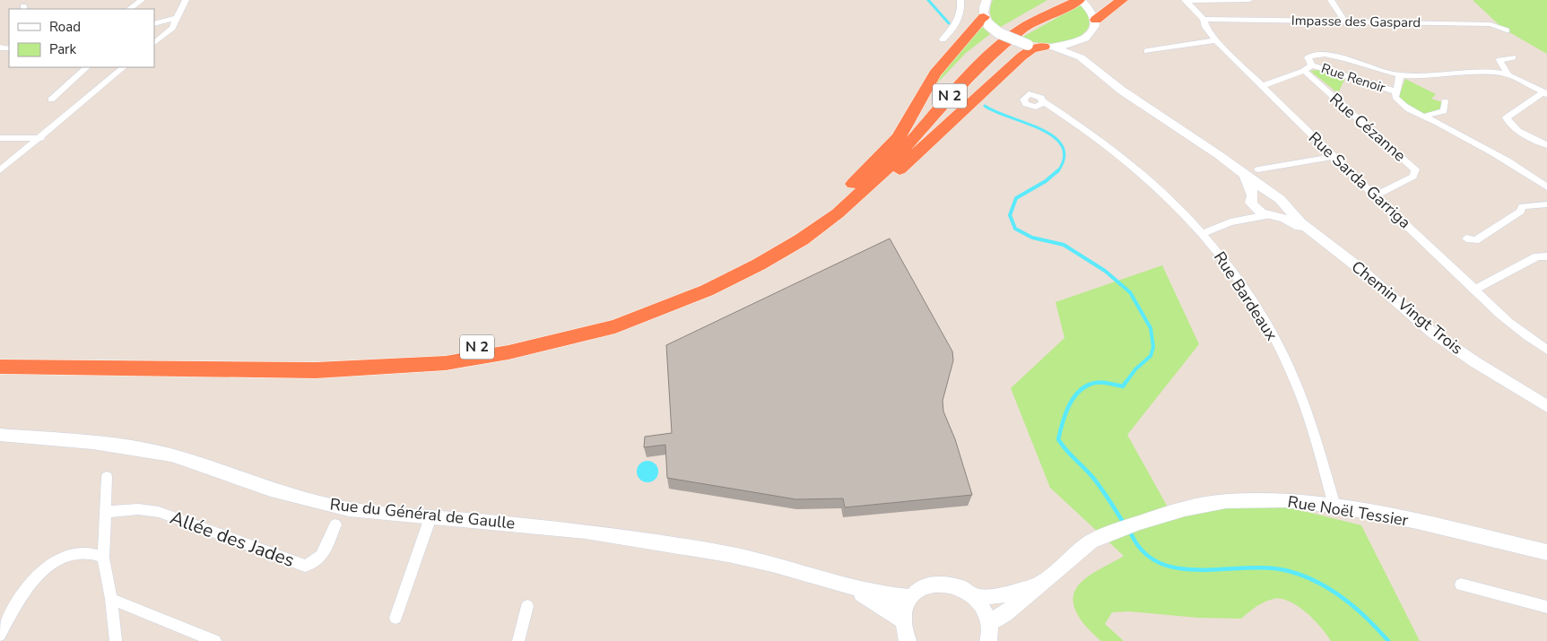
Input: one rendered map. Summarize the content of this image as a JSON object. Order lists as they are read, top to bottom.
{
  "streets": {
    "highway": ["N 2"],
    "street": [
      "Impasse des Gaspard",
      "Rue Renoir",
      "Rue Cézanne",
      "Rue Sarda Garriga",
      "Rue Bardeaux",
      "Chemin Vingt Trois",
      "Rue Noël Tessier",
      "Rue du Général de Gaulle",
      "Allée des Jades"
    ]
  },
  "crossings": [
    ["Impasse des Gaspard", "Rue Sarda Garriga"],
    ["Rue Renoir", "Rue Cézanne"],
    ["Rue Renoir", "Rue Sarda Garriga"],
    ["Rue Cézanne", "Rue Sarda Garriga"],
    ["Rue Bardeaux", "Rue Noël Tessier"]
  ],
  "legend": ["Road", "Park"]
}
